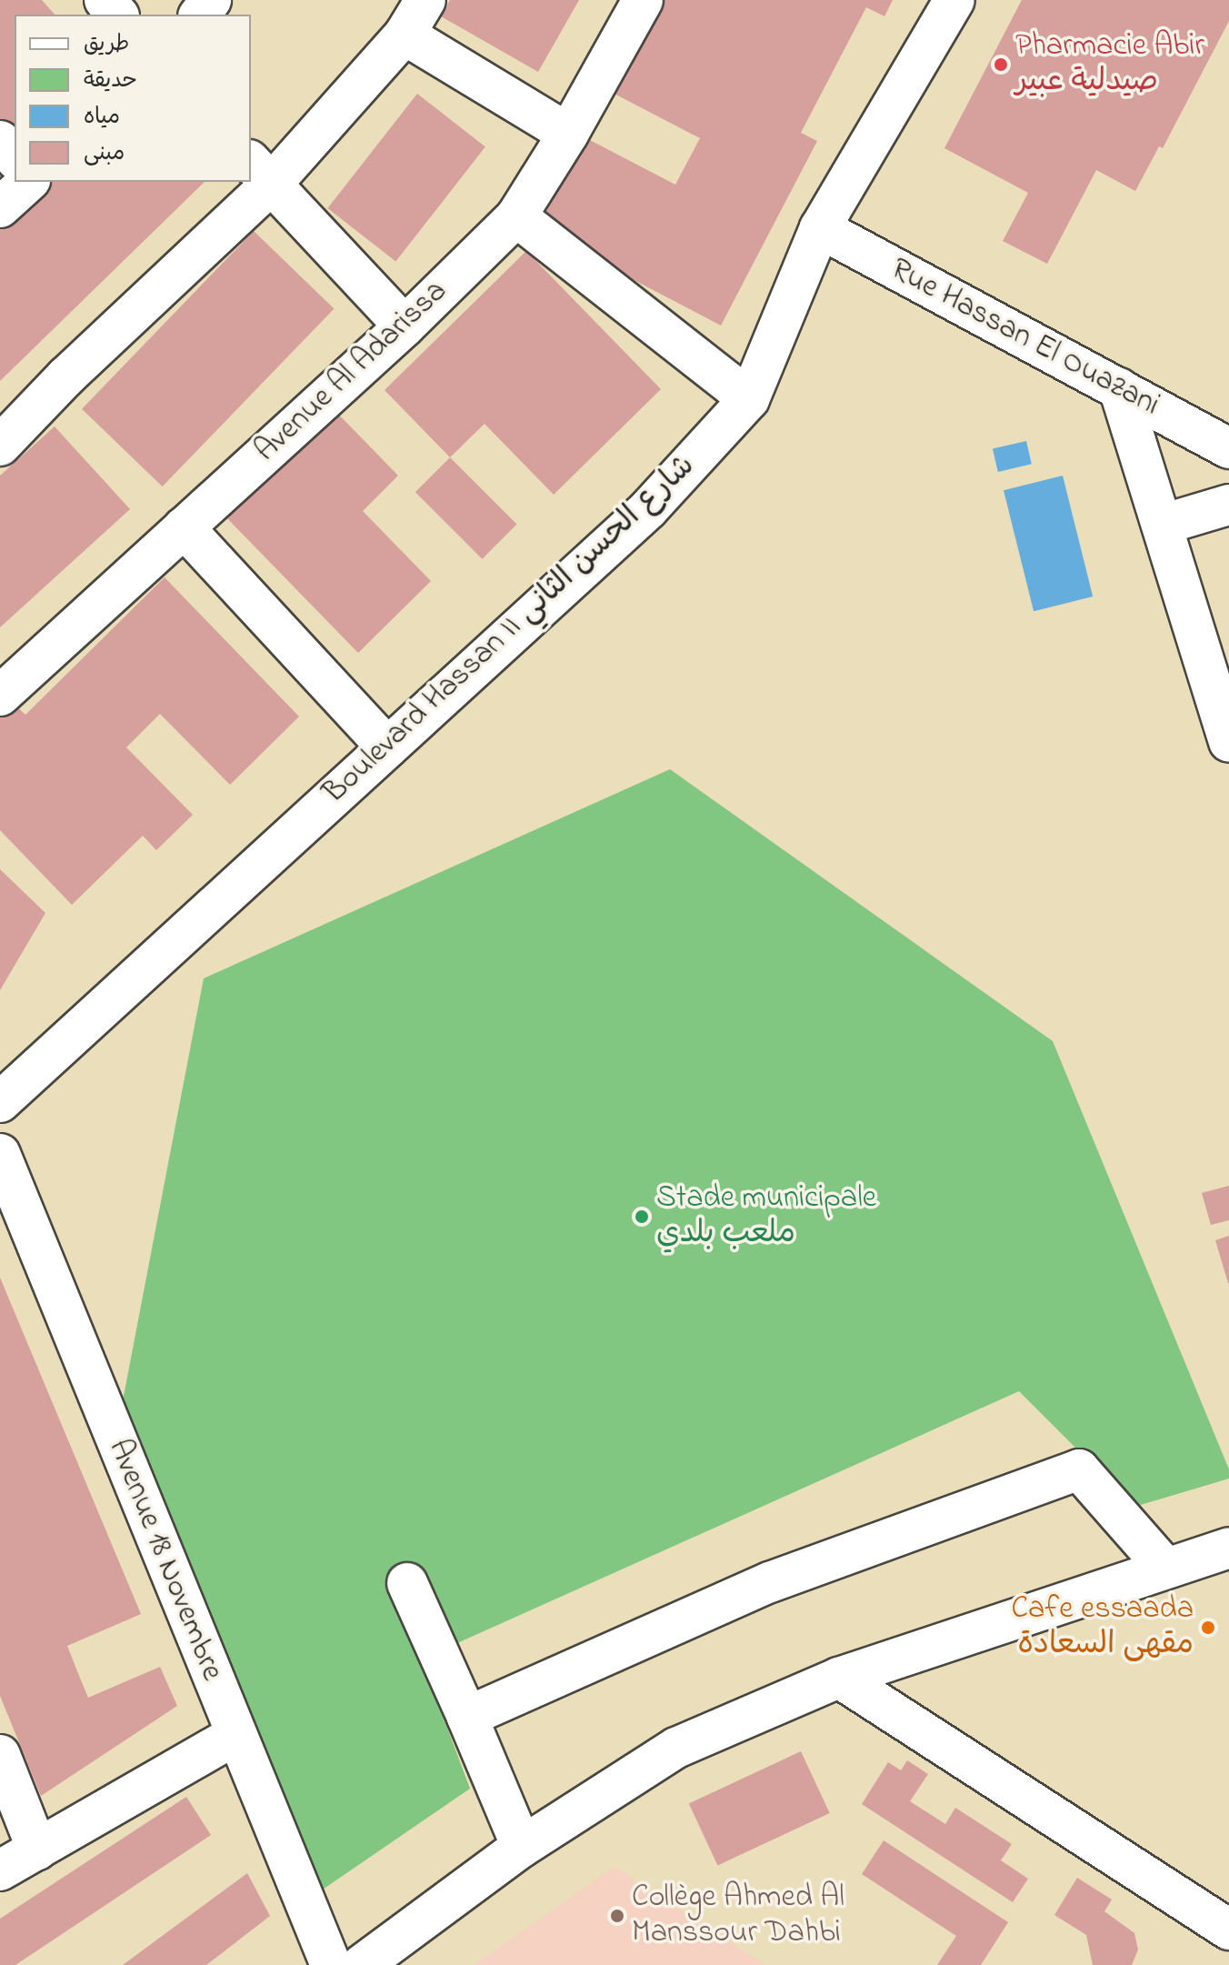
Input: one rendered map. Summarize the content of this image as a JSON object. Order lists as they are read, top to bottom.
{
  "streets": {
    "street": [
      "Rue Hassan El Ouazani",
      "Avenue Al Adarissa",
      "Boulevard Hassan II شارع الحسن الثاني",
      "Avenue 18 Novembre"
    ]
  },
  "crossings": [
    ["Rue Hassan El Ouazani", "Boulevard Hassan II شارع الحسن الثاني"]
  ],
  "places": [
    "Pharmacie Abir صيدلية عبير",
    "Stade municipale ملعب بلدي",
    "Cafe essaada مقهى السعادة",
    "Collège Ahmed Al Manssour Dahbi"
  ],
  "legend": [
    "طريق",
    "حديقة",
    "مياه",
    "مبنى"
  ]
}
